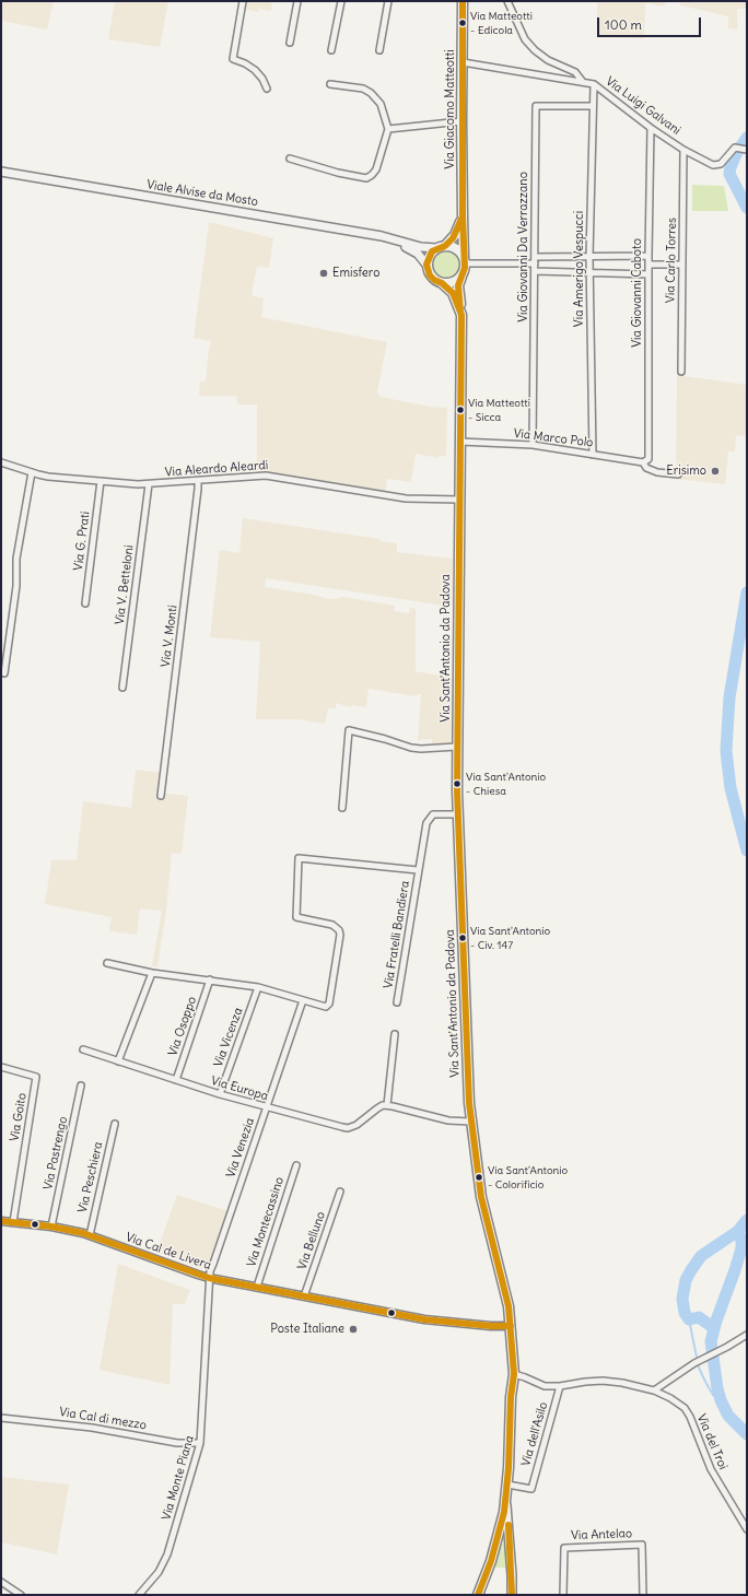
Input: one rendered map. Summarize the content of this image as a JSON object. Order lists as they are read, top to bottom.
{
  "streets": {
    "main road": ["Via Giacomo Matteotti", "Viale Alvise da Mosto", "Via Sant'Antonio da Padova"],
    "street": [
      "Via Luigi Galvani",
      "Via Giovanni Da Verrazzano",
      "Via Carlo Torres",
      "Via Amerigo Vespucci",
      "Via Giovanni Caboto",
      "Via Marco Polo",
      "Via Aleardo Aleardi",
      "Via G. Prati",
      "Via V. Betteloni",
      "Via V. Monti",
      "Via Fratelli Bandiera",
      "Via Osoppo",
      "Via Vicenza",
      "Via Europa",
      "Via Goito",
      "Via Venezia",
      "Via Pastrengo",
      "Via Peschiera",
      "Via Montecassino",
      "Via Belluno",
      "Via Cal de Livera",
      "Via Cal di mezzo",
      "Via dell'Asilo",
      "Via del Troi",
      "Via Monte Piana",
      "Via Antelao"
    ]
  },
  "crossings": [
    ["Via Luigi Galvani", "Via Giacomo Matteotti"],
    ["Via Luigi Galvani", "Via Carlo Torres"],
    ["Via Luigi Galvani", "Via Amerigo Vespucci"],
    ["Via Luigi Galvani", "Via Giovanni Caboto"],
    ["Via Giacomo Matteotti", "Viale Alvise da Mosto"],
    ["Via Giovanni Da Verrazzano", "Via Amerigo Vespucci"],
    ["Via Giovanni Da Verrazzano", "Via Marco Polo"],
    ["Via Amerigo Vespucci", "Via Marco Polo"],
    ["Via Giovanni Caboto", "Via Marco Polo"],
    ["Via Marco Polo", "Via Sant'Antonio da Padova"],
    ["Via Aleardo Aleardi", "Via G. Prati"],
    ["Via Aleardo Aleardi", "Via V. Betteloni"],
    ["Via Aleardo Aleardi", "Via V. Monti"],
    ["Via Aleardo Aleardi", "Via Sant'Antonio da Padova"],
    ["Via Sant'Antonio da Padova", "Via Fratelli Bandiera"],
    ["Via Sant'Antonio da Padova", "Via Cal de Livera"],
    ["Via Sant'Antonio da Padova", "Via dell'Asilo"],
    ["Via Fratelli Bandiera", "Via Venezia"],
    ["Via Osoppo", "Via Europa"],
    ["Via Vicenza", "Via Europa"],
    ["Via Europa", "Via Venezia"],
    ["Via Goito", "Via Cal de Livera"],
    ["Via Venezia", "Via Cal de Livera"],
    ["Via Venezia", "Via Monte Piana"],
    ["Via Pastrengo", "Via Cal de Livera"],
    ["Via Peschiera", "Via Cal de Livera"],
    ["Via Montecassino", "Via Cal de Livera"],
    ["Via Belluno", "Via Cal de Livera"],
    ["Via Cal de Livera", "Via Monte Piana"],
    ["Via Cal di mezzo", "Via Monte Piana"]
  ],
  "places": [
    "Via Matteotti - Edicola",
    "Emisfero",
    "Via Matteotti - Sicca",
    "Erisimo",
    "Via Sant'Antonio - Chiesa",
    "Via Sant'Antonio - Civ. 147",
    "Via Sant'Antonio - Colorificio",
    "Poste Italiane"
  ],
  "scale_bar": "100 m"
}
